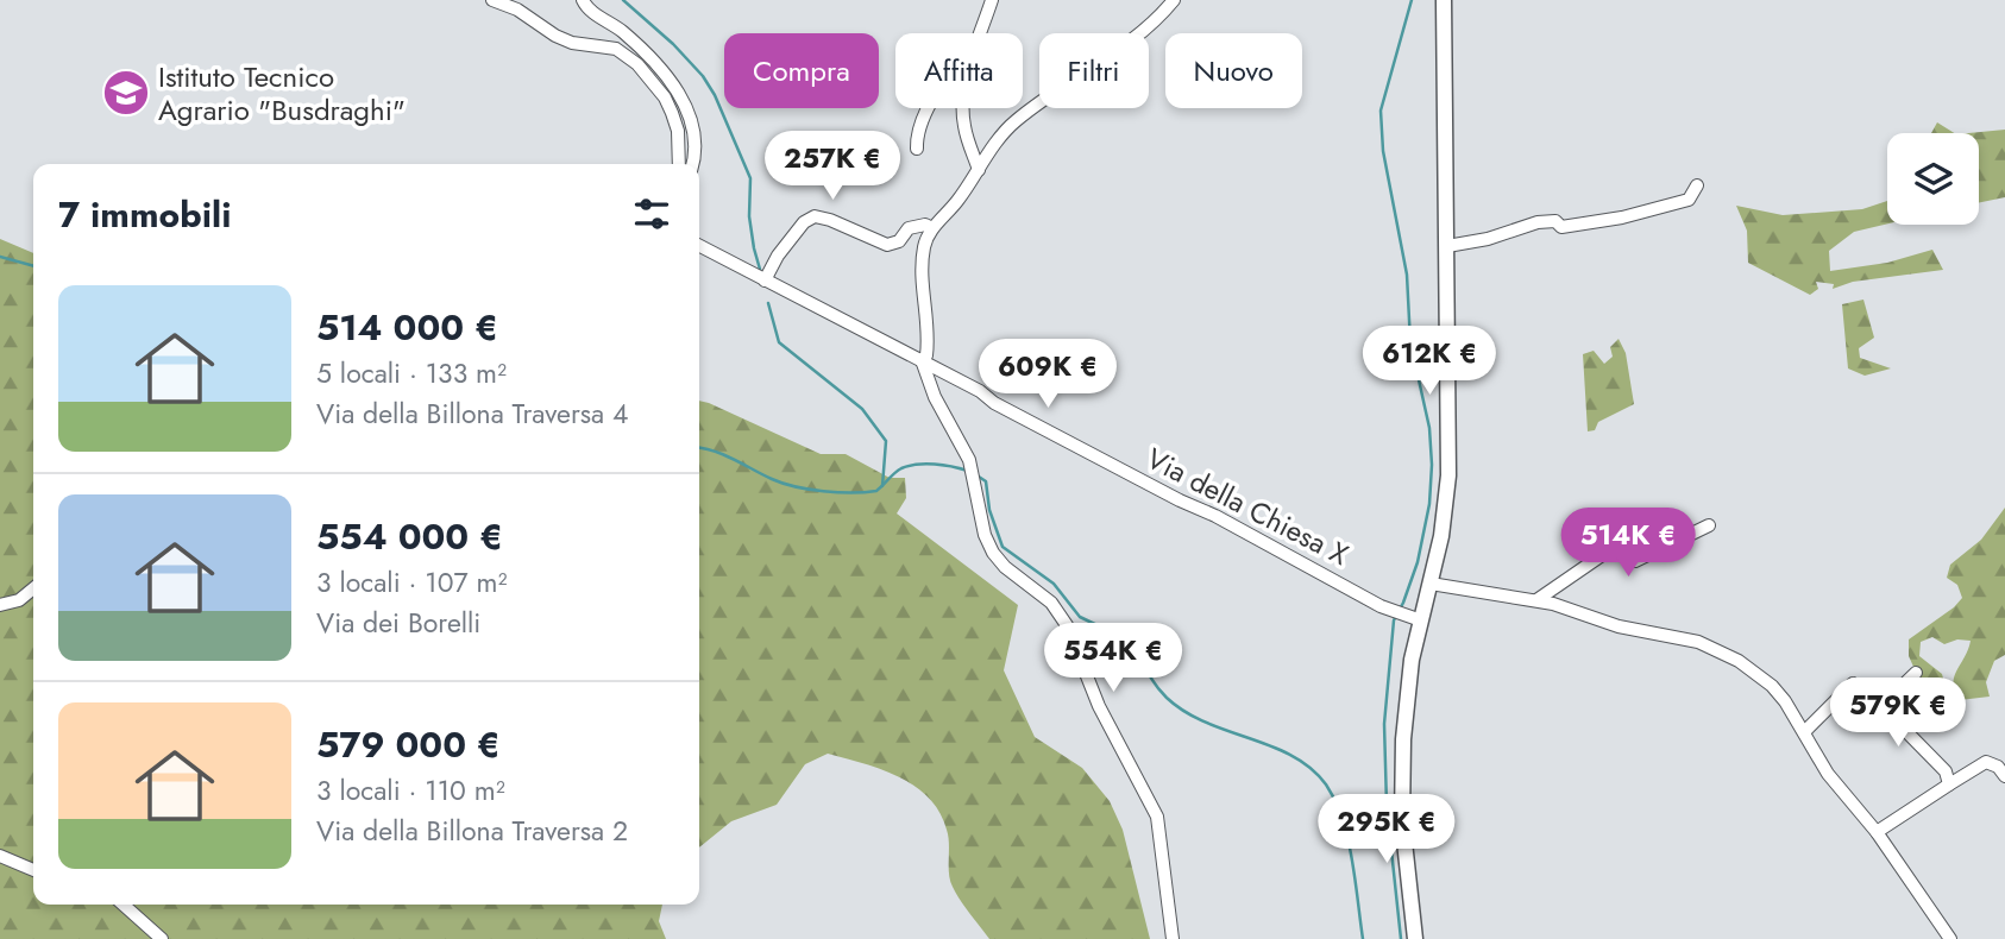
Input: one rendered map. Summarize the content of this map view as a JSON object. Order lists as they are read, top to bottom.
{
  "streets": {
    "street": ["Via della Chiesa X"]
  },
  "places": {
    "school or university": ["Istituto Tecnico Agrario \"Busdraghi\""]
  },
  "page": {
    "chip": [
      "Compra",
      "Affitta",
      "Filtri",
      "Nuovo"
    ],
    "price": [
      "257K €",
      "612K €",
      "609K €",
      "514K €",
      "554K €",
      "579K €",
      "295K €"
    ],
    "heading": "7 immobili",
    "list": [
      {
        "name": "514 000 €",
        "note": "5 locali · 133 m² · Via della Billona Traversa 4"
      },
      {
        "name": "554 000 €",
        "note": "3 locali · 107 m² · Via dei Borelli"
      },
      {
        "name": "579 000 €",
        "note": "3 locali · 110 m² · Via della Billona Traversa 2"
      }
    ]
  }
}
